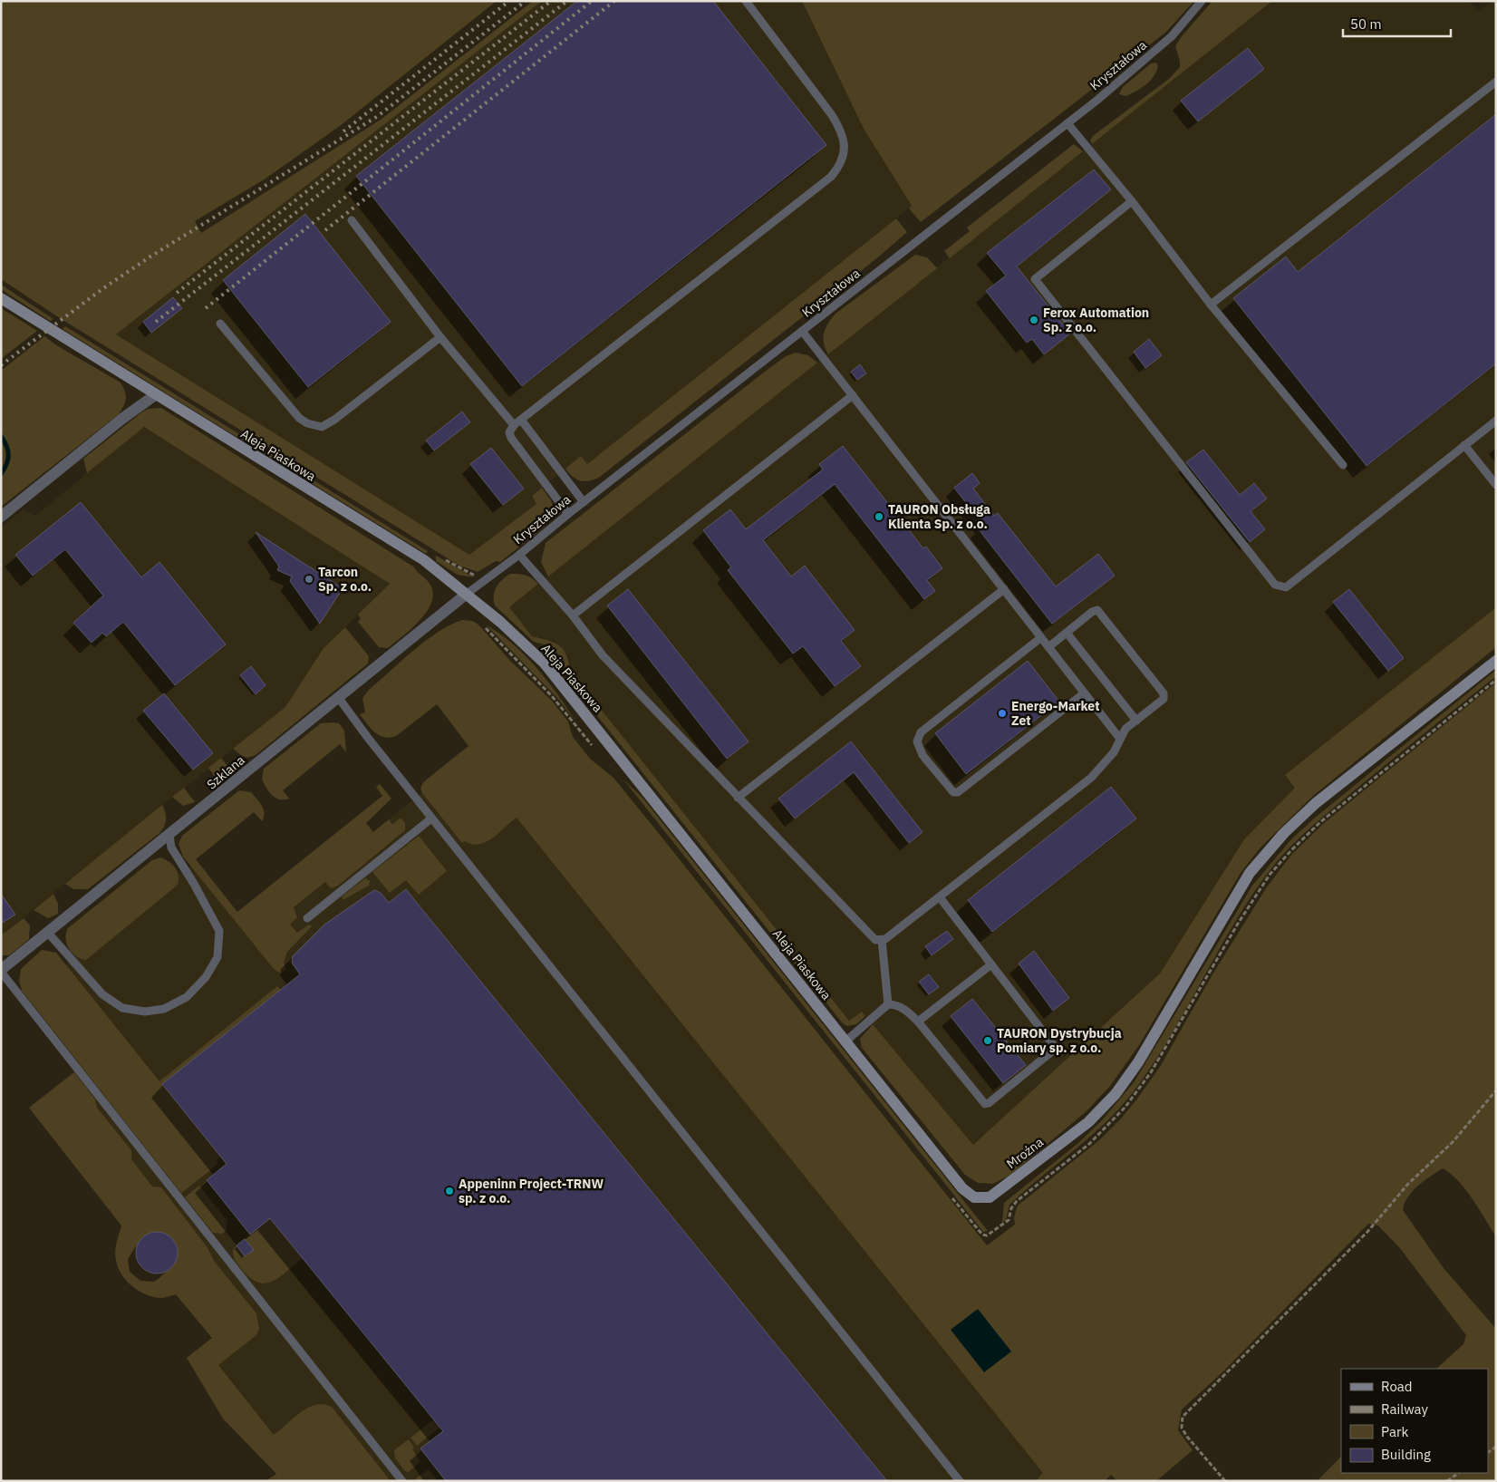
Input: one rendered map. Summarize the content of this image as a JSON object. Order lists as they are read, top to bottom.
{
  "streets": {
    "main road": ["Aleja Piaskowa", "Mroźna"],
    "street": ["Szklana"],
    "lane": ["Kryształowa"]
  },
  "crossings": [
    ["Kryształowa", "Aleja Piaskowa"],
    ["Kryształowa", "Szklana"],
    ["Aleja Piaskowa", "Szklana"],
    ["Aleja Piaskowa", "Mroźna"]
  ],
  "places": [
    "Ferox Automation Sp. z o.o.",
    "TAURON Obsługa Klienta Sp. z o.o.",
    "Tarcon Sp. z o.o.",
    "Energo-Market Zet",
    "TAURON Dystrybucja Pomiary sp. z o.o.",
    "Appeninn Project-TRNW sp. z o.o."
  ],
  "legend": [
    "Road",
    "Railway",
    "Park",
    "Building"
  ],
  "scale_bar": "50 m"
}
